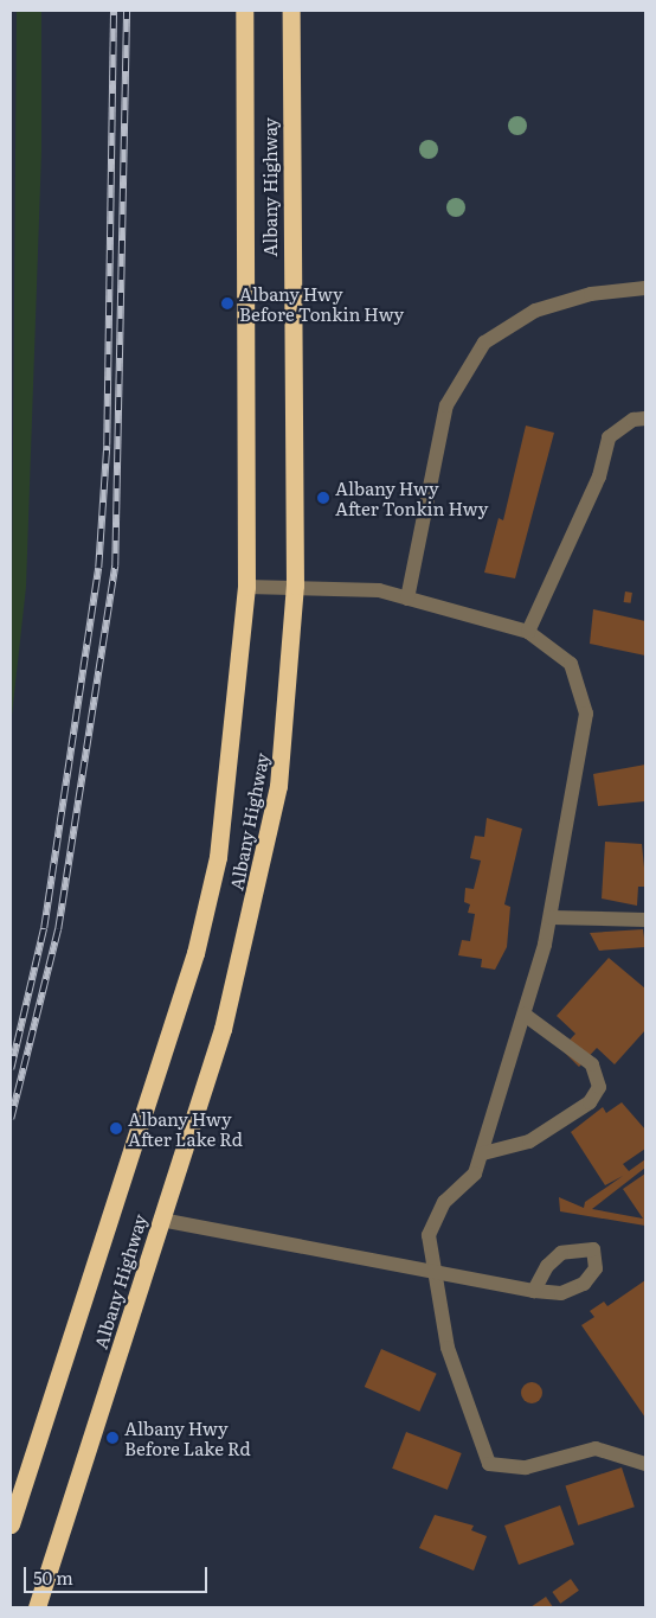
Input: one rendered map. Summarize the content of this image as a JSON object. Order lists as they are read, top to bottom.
{
  "streets": {
    "highway": ["Albany Highway"]
  },
  "places": [
    "Albany Hwy Before Tonkin Hwy",
    "Albany Hwy After Tonkin Hwy",
    "Albany Hwy After Lake Rd",
    "Albany Hwy Before Lake Rd"
  ],
  "scale_bar": "50 m"
}
